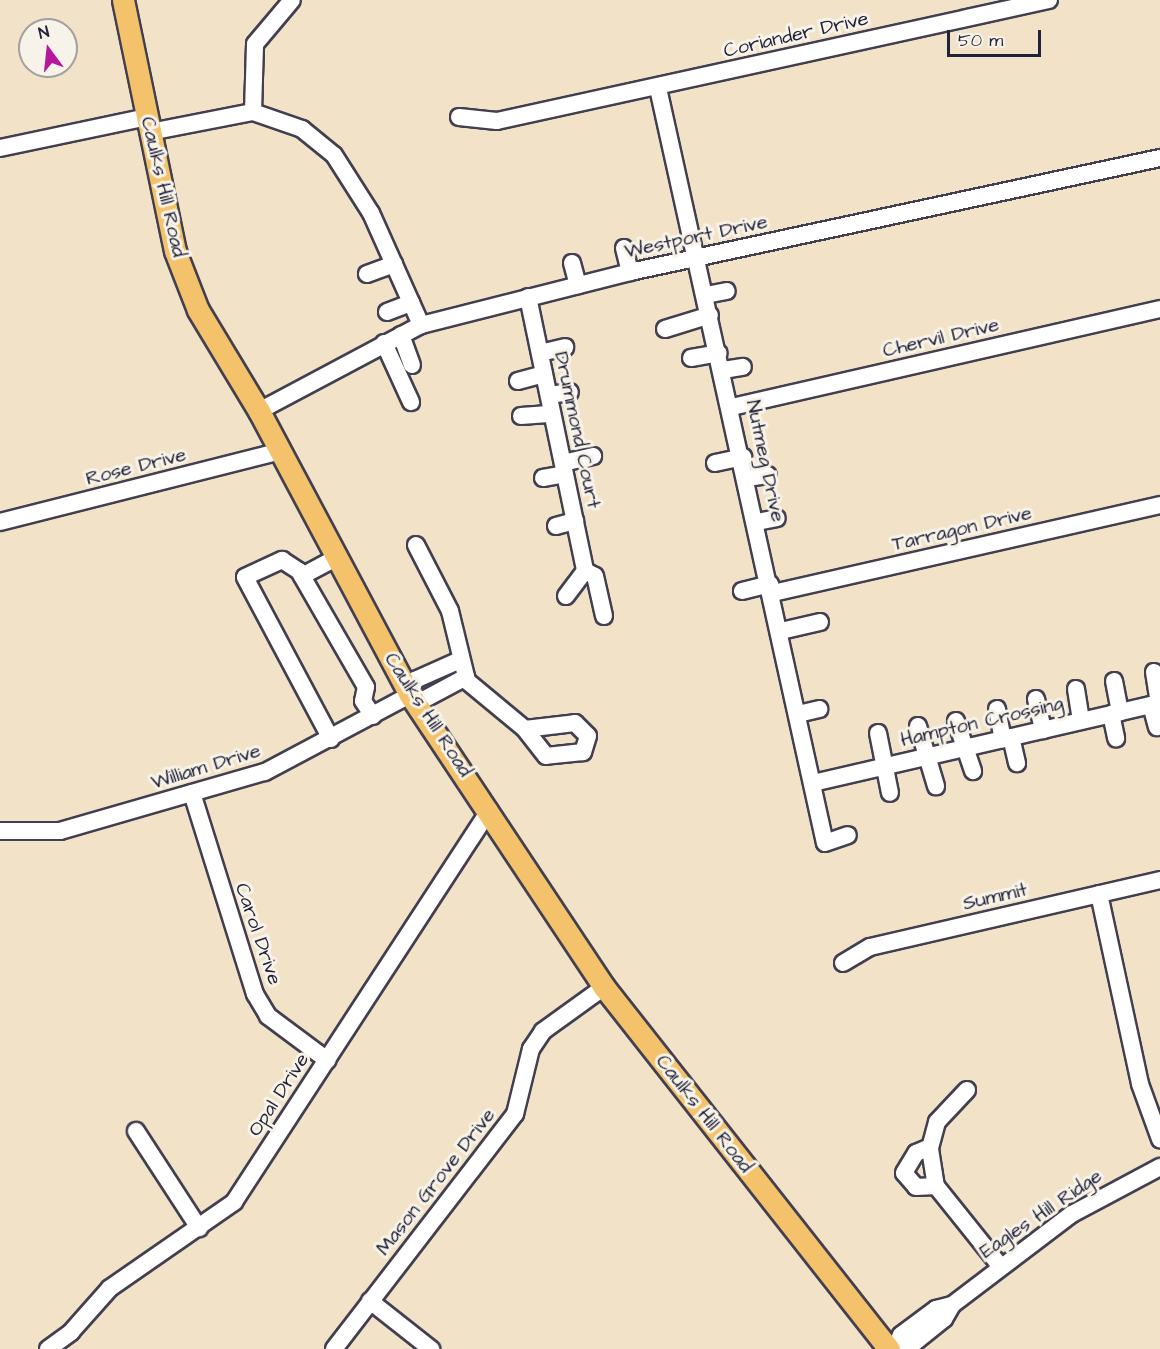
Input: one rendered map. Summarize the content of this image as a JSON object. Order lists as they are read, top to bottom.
{
  "streets": {
    "main road": ["Caulks Hill Road"],
    "street": [
      "Coriander Drive",
      "Westport Drive",
      "Chervil Drive",
      "Drummond Court",
      "Nutmeg Drive",
      "Rose Drive",
      "Tarragon Drive",
      "Hampton Crossing",
      "William Drive",
      "Summit",
      "Carol Drive",
      "Opal Drive",
      "Mason Grove Drive",
      "Eagles Hill Ridge"
    ]
  },
  "crossings": [
    ["Coriander Drive", "Nutmeg Drive"],
    ["Caulks Hill Road", "Westport Drive"],
    ["Caulks Hill Road", "Rose Drive"],
    ["Caulks Hill Road", "William Drive"],
    ["Caulks Hill Road", "Opal Drive"],
    ["Caulks Hill Road", "Mason Grove Drive"],
    ["Caulks Hill Road", "Eagles Hill Ridge"],
    ["Westport Drive", "Drummond Court"],
    ["Westport Drive", "Nutmeg Drive"],
    ["Chervil Drive", "Nutmeg Drive"],
    ["Nutmeg Drive", "Tarragon Drive"],
    ["Nutmeg Drive", "Hampton Crossing"],
    ["William Drive", "Carol Drive"],
    ["Carol Drive", "Opal Drive"]
  ],
  "scale_bar": "50 m",
  "north": "top"
}
